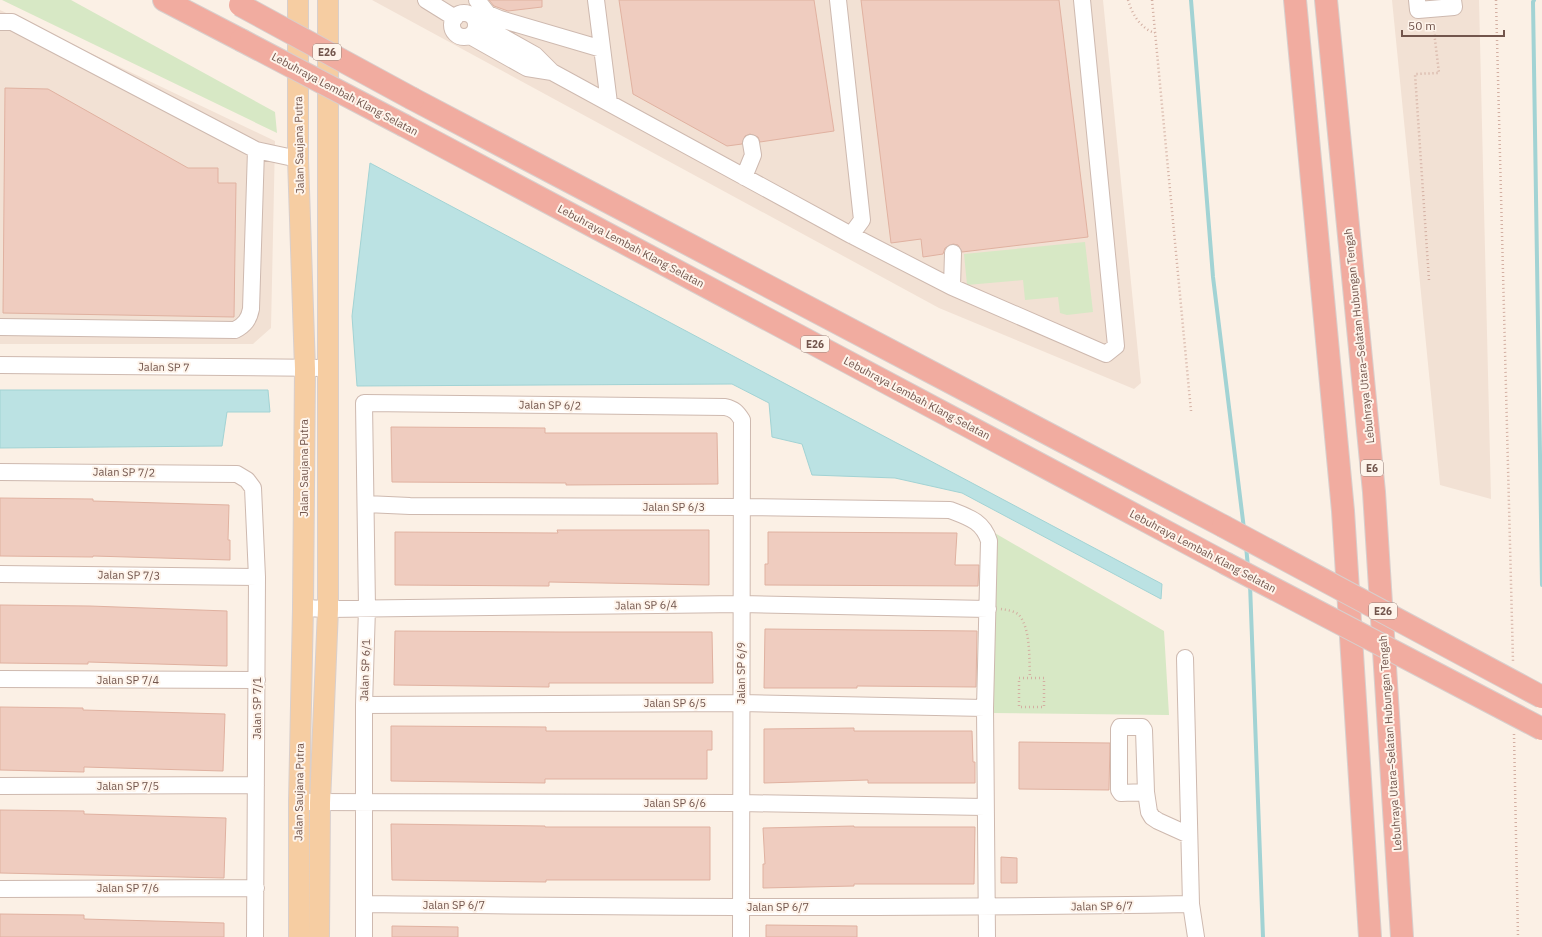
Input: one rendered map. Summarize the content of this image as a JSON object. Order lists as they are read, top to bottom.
{
  "streets": {
    "highway": [
      "E26",
      "Lebuhraya Lembah Klang Selatan",
      "Lebuhraya Utara–Selatan Hubungan Tengah",
      "E6"
    ],
    "main road": ["Jalan Saujana Putra"],
    "street": [
      "Jalan SP 7",
      "Jalan SP 6/2",
      "Jalan SP 7/2",
      "Jalan SP 6/3",
      "Jalan SP 7/3",
      "Jalan SP 6/4",
      "Jalan SP 6/1",
      "Jalan SP 6/9",
      "Jalan SP 7/4",
      "Jalan SP 6/5",
      "Jalan SP 7/1",
      "Jalan SP 7/5",
      "Jalan SP 6/6",
      "Jalan SP 7/6",
      "Jalan SP 6/7"
    ]
  },
  "crossings": [
    ["Jalan Saujana Putra", "Jalan SP 7"],
    ["Jalan Saujana Putra", "Jalan SP 6/4"],
    ["Jalan Saujana Putra", "Jalan SP 6/6"],
    ["Jalan SP 6/2", "Jalan SP 6/1"],
    ["Jalan SP 6/2", "Jalan SP 6/9"],
    ["Jalan SP 7/2", "Jalan SP 7/1"],
    ["Jalan SP 6/3", "Jalan SP 6/4"],
    ["Jalan SP 6/3", "Jalan SP 6/1"],
    ["Jalan SP 6/3", "Jalan SP 6/9"],
    ["Jalan SP 7/3", "Jalan SP 7/1"],
    ["Jalan SP 6/4", "Jalan SP 6/1"],
    ["Jalan SP 6/4", "Jalan SP 6/9"],
    ["Jalan SP 6/1", "Jalan SP 6/5"],
    ["Jalan SP 6/1", "Jalan SP 6/6"],
    ["Jalan SP 6/1", "Jalan SP 6/7"],
    ["Jalan SP 6/9", "Jalan SP 6/5"],
    ["Jalan SP 6/9", "Jalan SP 6/6"],
    ["Jalan SP 6/9", "Jalan SP 6/7"],
    ["Jalan SP 7/4", "Jalan SP 7/1"],
    ["Jalan SP 7/1", "Jalan SP 7/5"],
    ["Jalan SP 7/1", "Jalan SP 7/6"]
  ],
  "scale_bar": "50 m"
}
